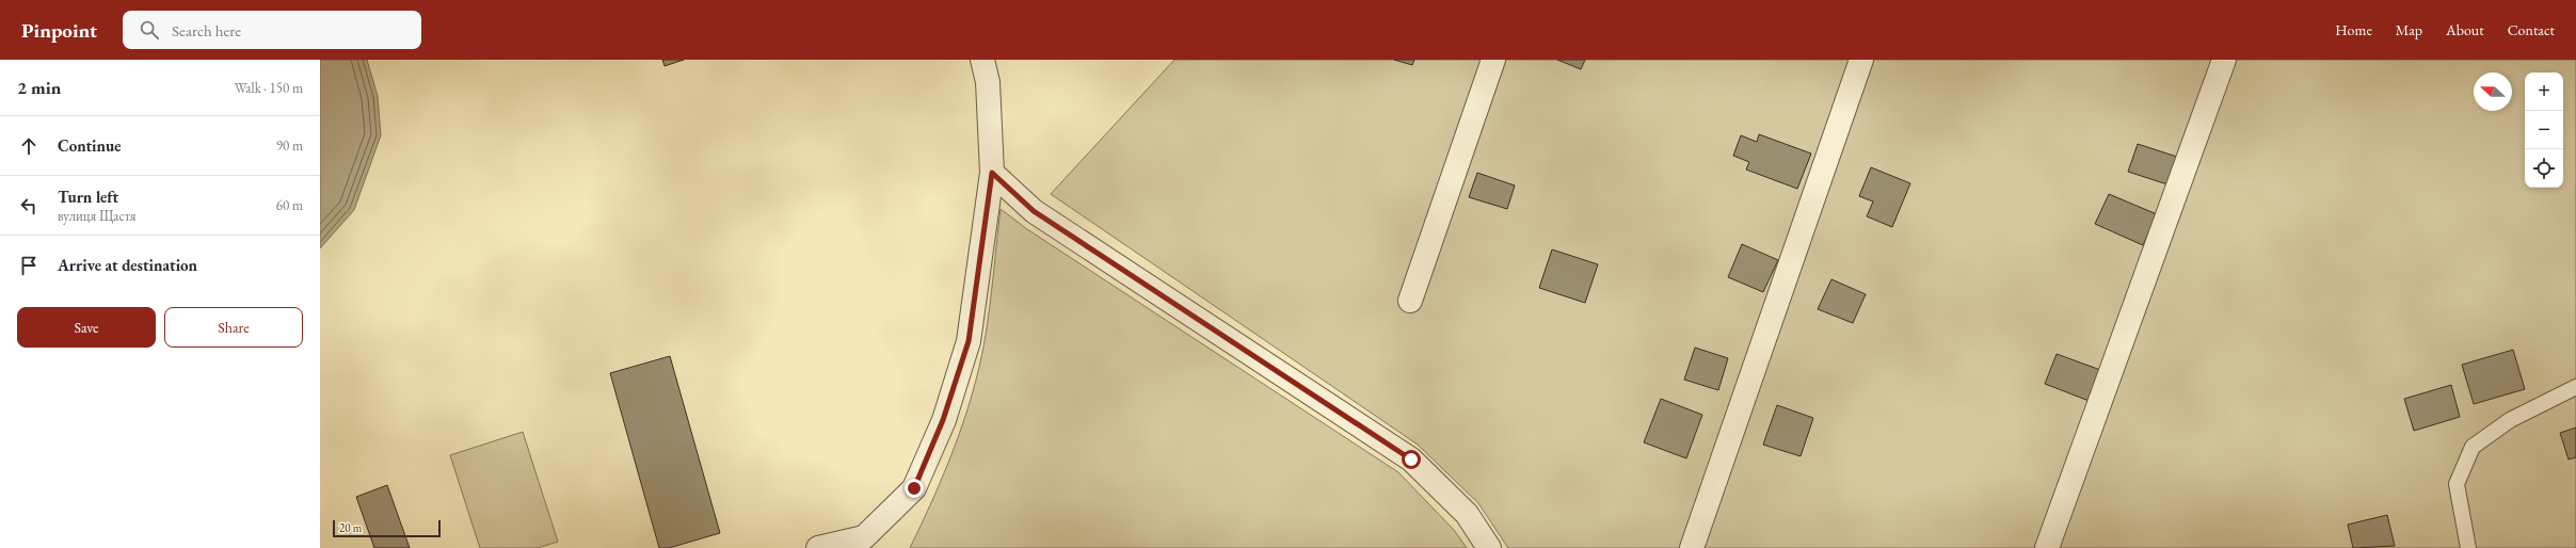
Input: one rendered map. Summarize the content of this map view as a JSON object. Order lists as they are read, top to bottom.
{
  "scale_bar": "20 m",
  "north": "left",
  "page": {
    "header": "Pinpoint",
    "search": "Search here",
    "nav": [
      "Home",
      "Map",
      "About",
      "Contact"
    ],
    "heading": ["2 min", "Walk · 150 m"],
    "map_buttons": ["+", "−"],
    "list": [
      ["Continue", "90 m"],
      ["Turn left", "вулиця Щастя", "60 m"],
      "Arrive at destination"
    ],
    "buttons": ["Save", "Share"],
    "scale": "20 m"
  }
}
